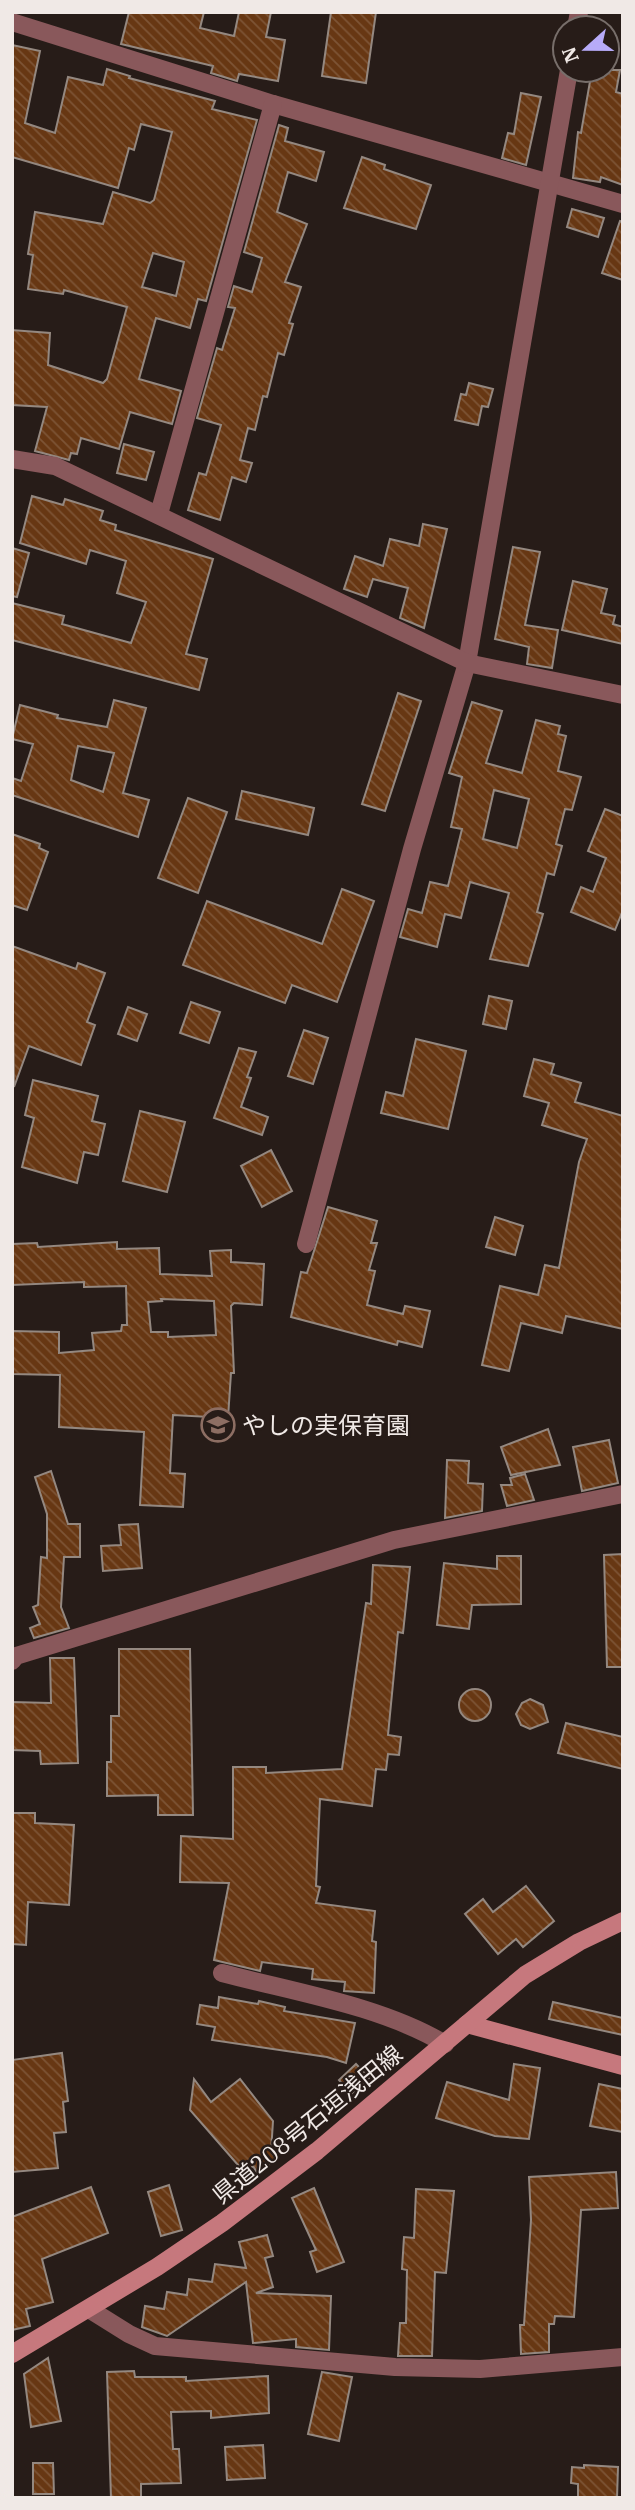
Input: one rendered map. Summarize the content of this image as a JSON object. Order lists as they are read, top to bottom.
{
  "streets": {
    "main road": ["県道208号石垣浅田線"]
  },
  "places": {
    "school or university": ["やしの実保育園"]
  },
  "north": "left"
}
